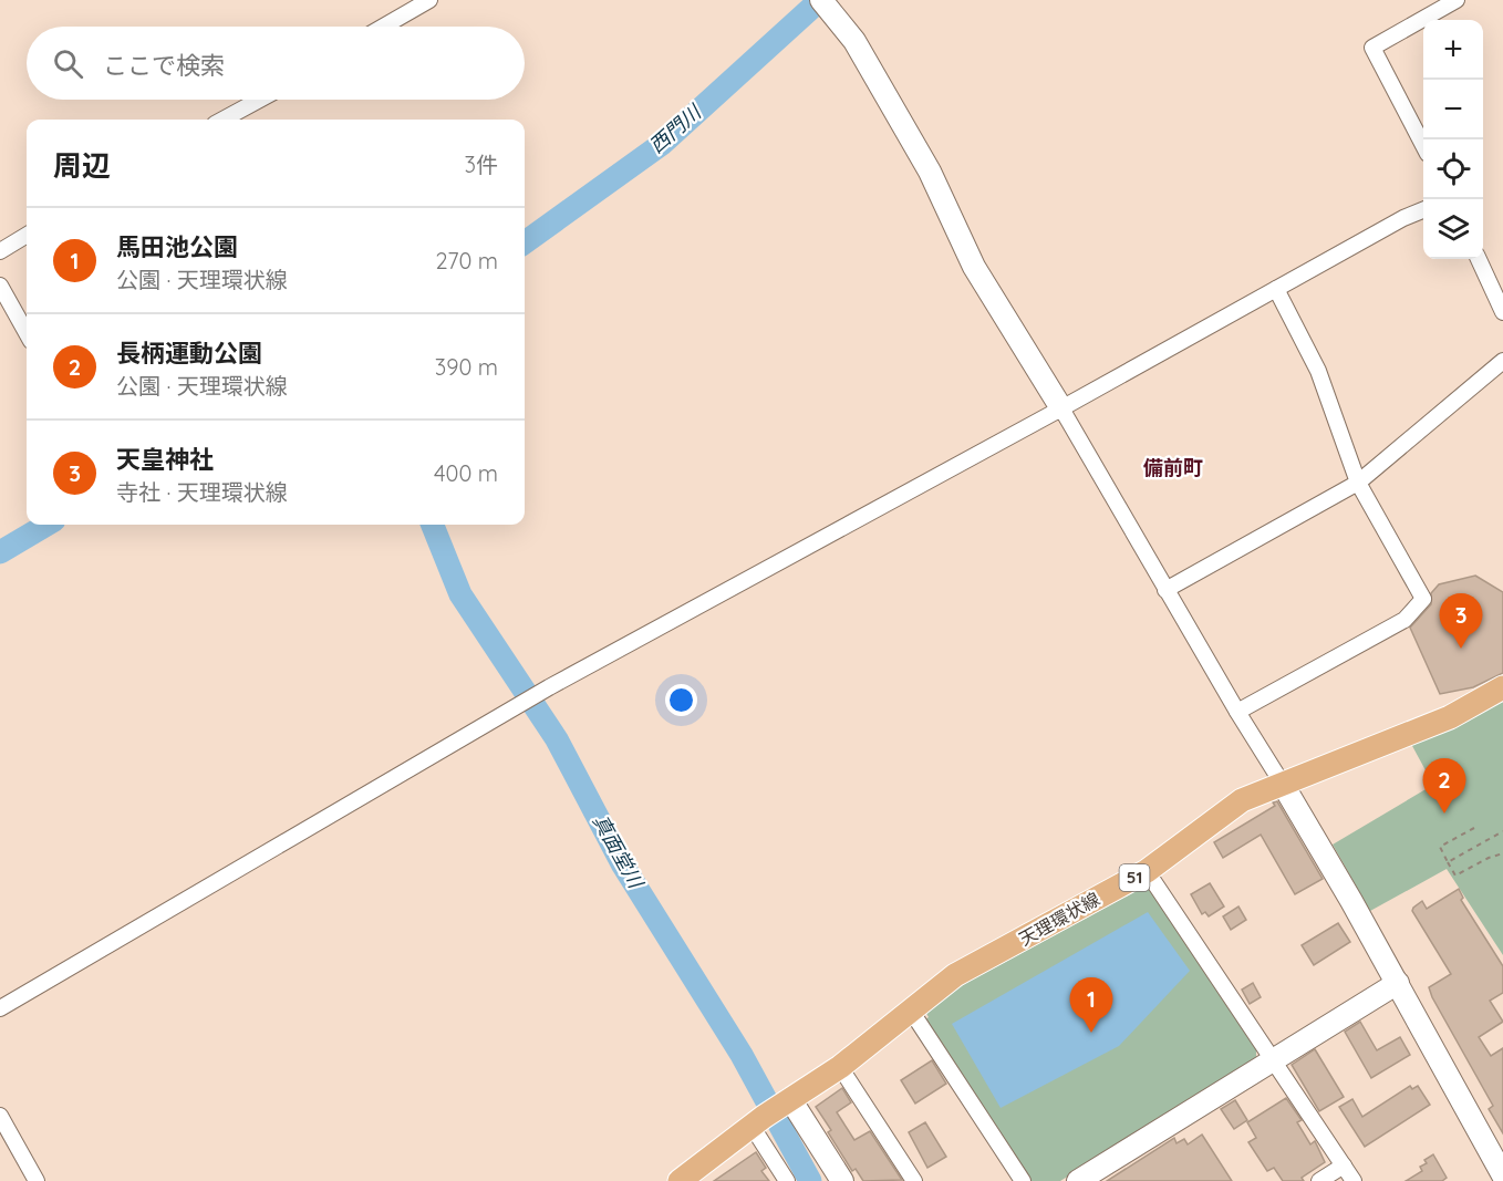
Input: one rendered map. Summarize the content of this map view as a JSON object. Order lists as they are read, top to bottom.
{
  "streets": {
    "main road": ["51", "天理環状線"]
  },
  "districts": ["備前町"],
  "water": ["西門川", "真面堂川"],
  "page": {
    "map_buttons": ["+", "−"],
    "search": "ここで検索",
    "heading": ["周辺", "3件"],
    "list": [
      {
        "mark": "1",
        "name": "馬田池公園",
        "note": "公園 · 天理環状線",
        "value": "270 m"
      },
      {
        "mark": "2",
        "name": "長柄運動公園",
        "note": "公園 · 天理環状線",
        "value": "390 m"
      },
      {
        "mark": "3",
        "name": "天皇神社",
        "note": "寺社 · 天理環状線",
        "value": "400 m"
      }
    ],
    "pins": ["3", "2", "1"]
  }
}
